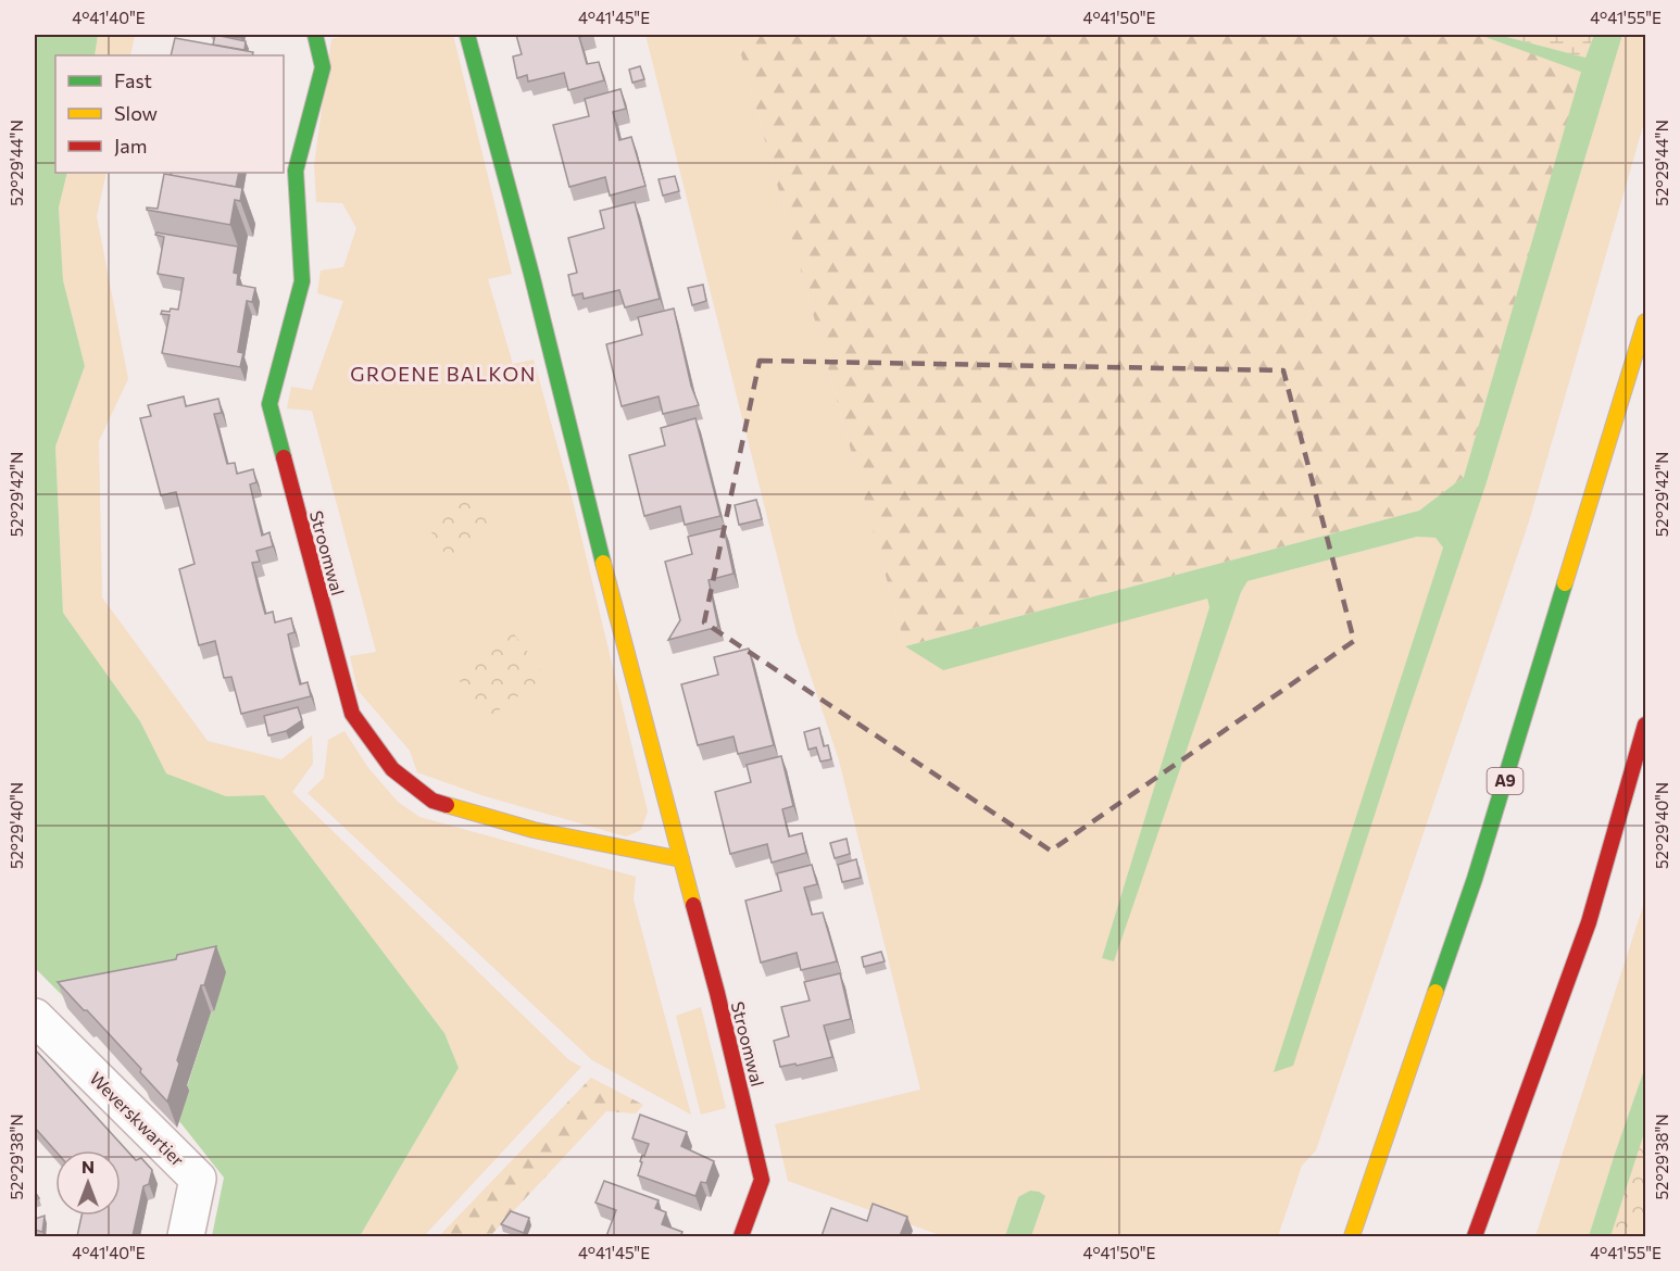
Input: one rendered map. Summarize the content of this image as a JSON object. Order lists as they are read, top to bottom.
{
  "streets": {
    "main road": ["Stroomwal", "A9"],
    "street": ["Weverskwartier"]
  },
  "districts": ["GROENE BALKON"],
  "legend": ["Fast", "Slow", "Jam"],
  "north": "top",
  "coordinates": [
    "4°41'40\"E",
    "4°41'45\"E",
    "4°41'50\"E",
    "4°41'55\"E",
    "52°29'44\"N",
    "52°29'42\"N",
    "52°29'40\"N",
    "52°29'38\"N"
  ]
}
